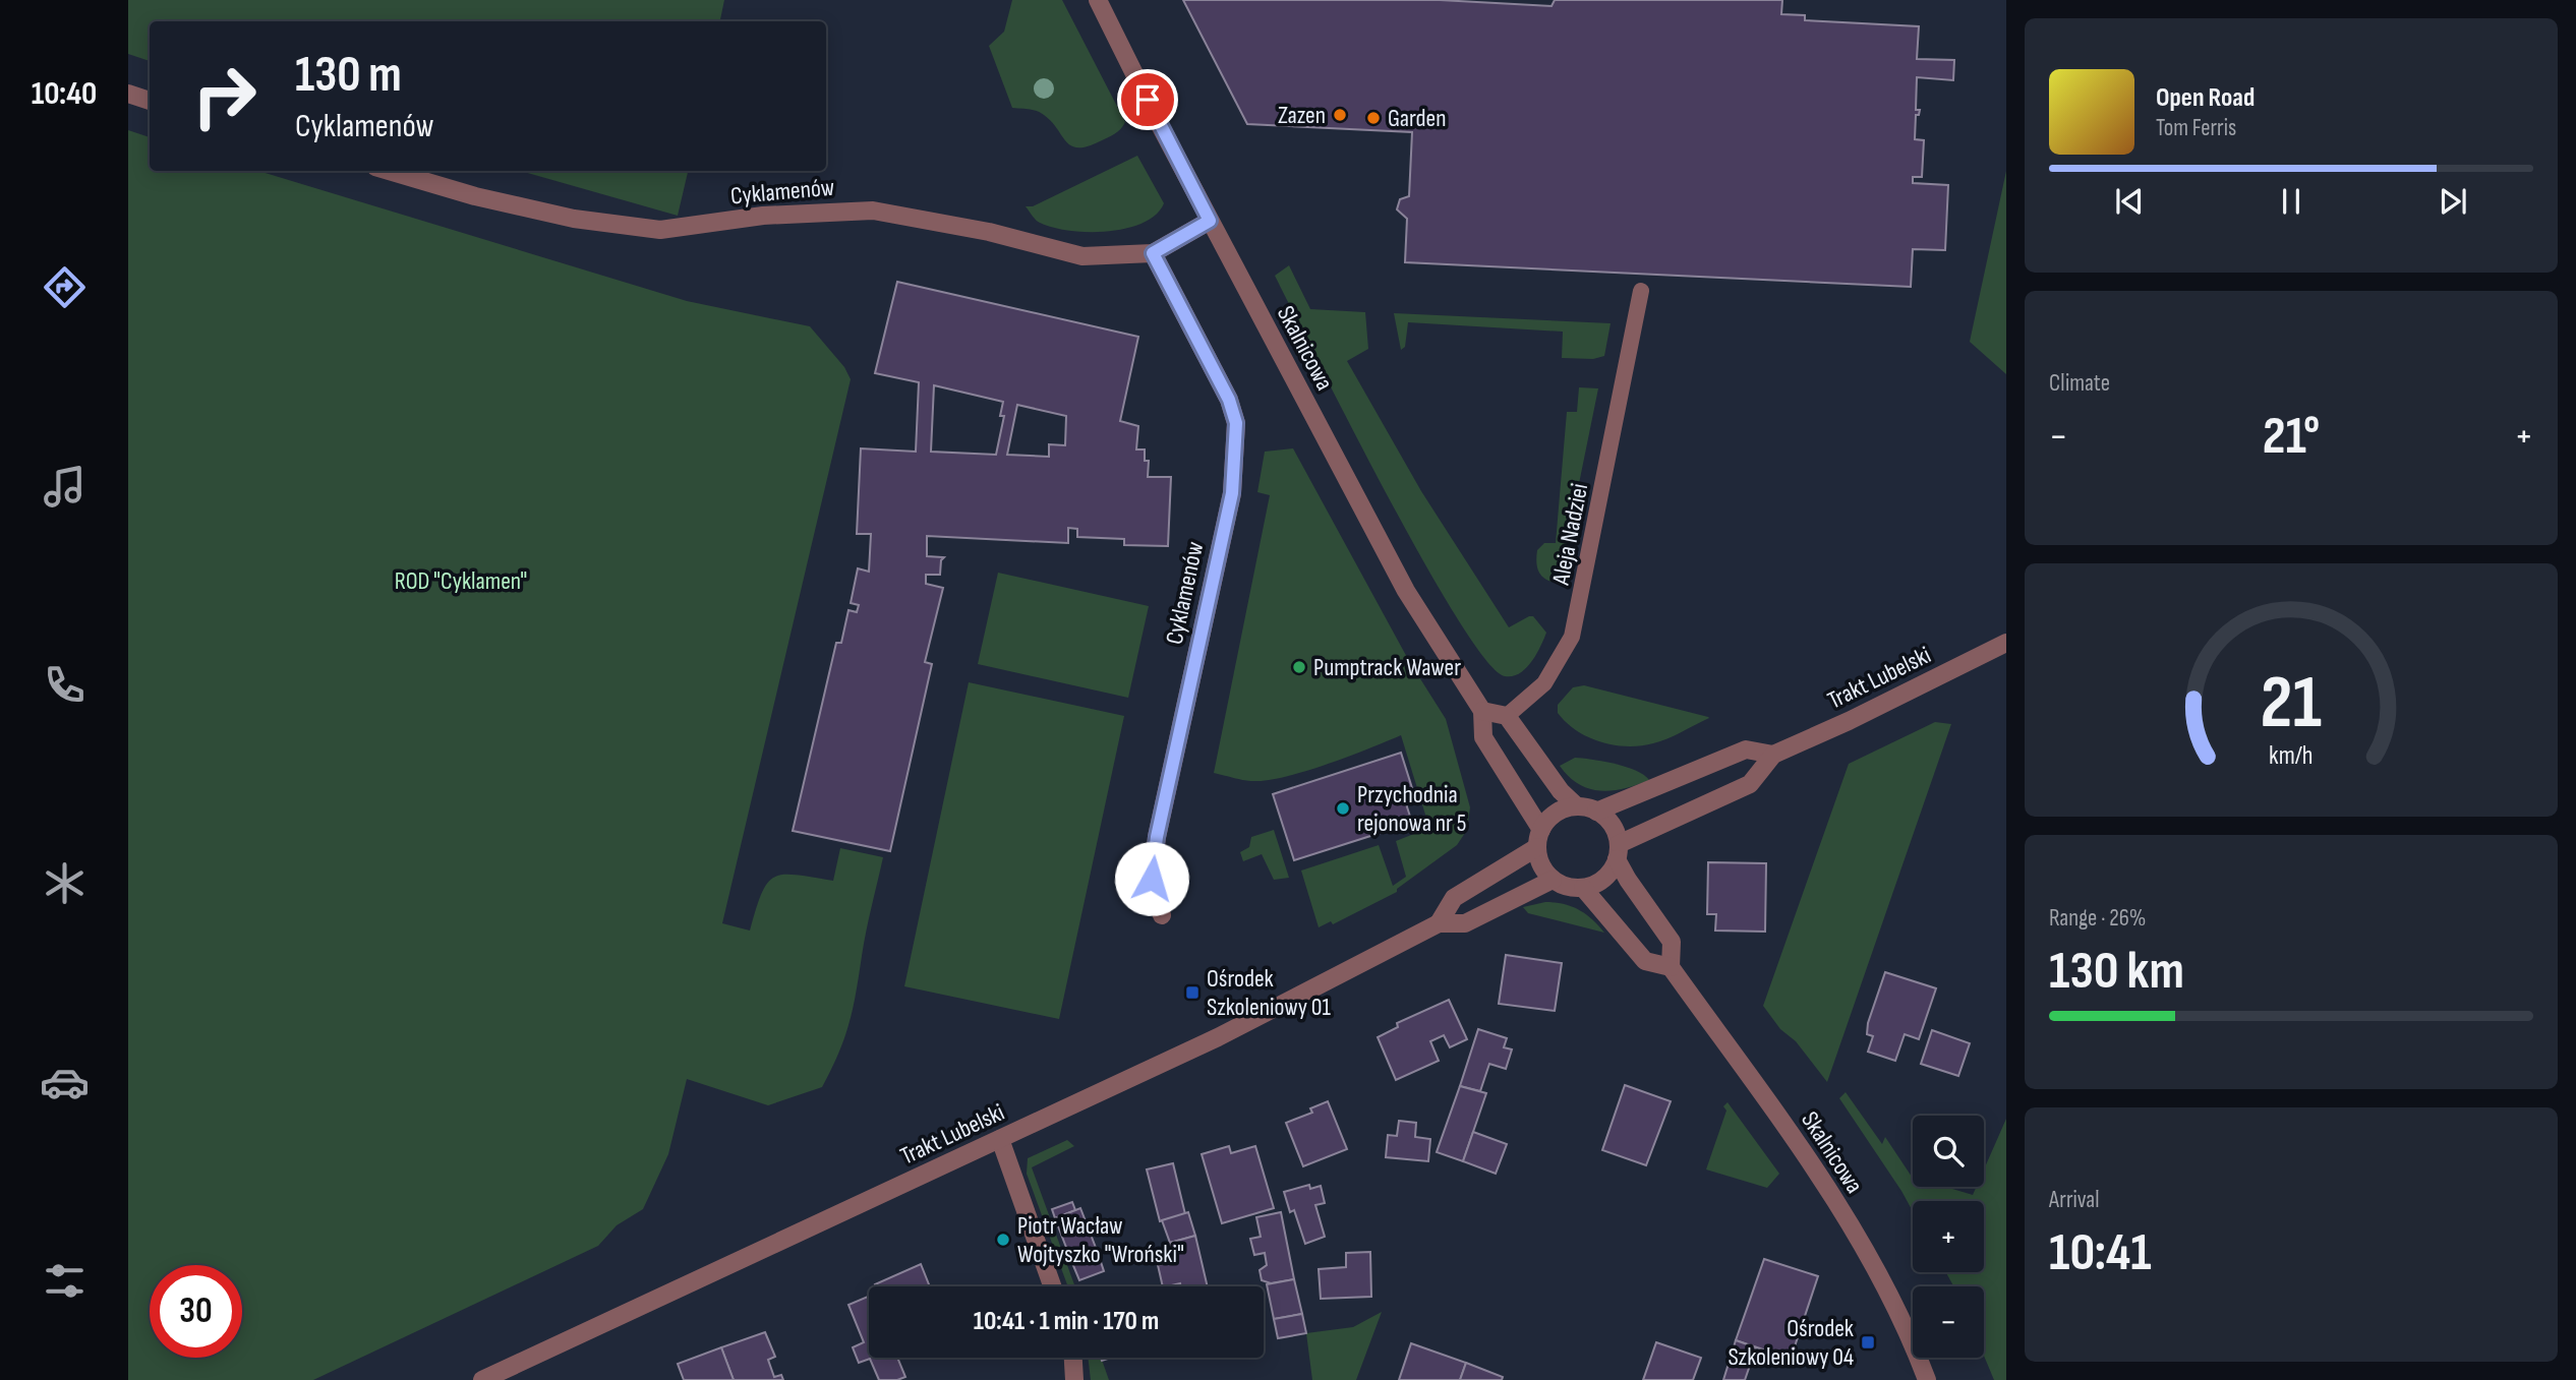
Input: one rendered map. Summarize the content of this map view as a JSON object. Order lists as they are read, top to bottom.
{
  "streets": {
    "street": ["Cyklamenów", "Skalnicowa", "Trakt Lubelski"],
    "lane": ["Aleja Nadziei"]
  },
  "crossings": [
    ["Cyklamenów", "Skalnicowa"],
    ["Skalnicowa", "Trakt Lubelski"]
  ],
  "parks": ["ROD \"Cyklamen\""],
  "places": {
    "other": [
      "Zazen",
      "Garden",
      "Pumptrack Wawer",
      "Przychodnia rejonowa nr 5",
      "Piotr Wacław Wojtyszko \"Wroński\""
    ],
    "transit": ["Ośrodek Szkoleniowy 01", "Ośrodek Szkoleniowy 04"]
  },
  "page": {
    "tabs": "10:40",
    "turn": ["130 m", "Cyklamenów"],
    "song": ["Open Road", "Tom Ferris"],
    "tile": [
      "Climate",
      ["Range · 26%", "130 km"],
      ["Arrival", "10:41"]
    ],
    "heat": ["−", "21°", "+"],
    "map_buttons": ["+", "−"],
    "limit": "30",
    "trip": "10:41 · 1 min · 170 m",
    "gauge": ["21", "km/h"]
  }
}
